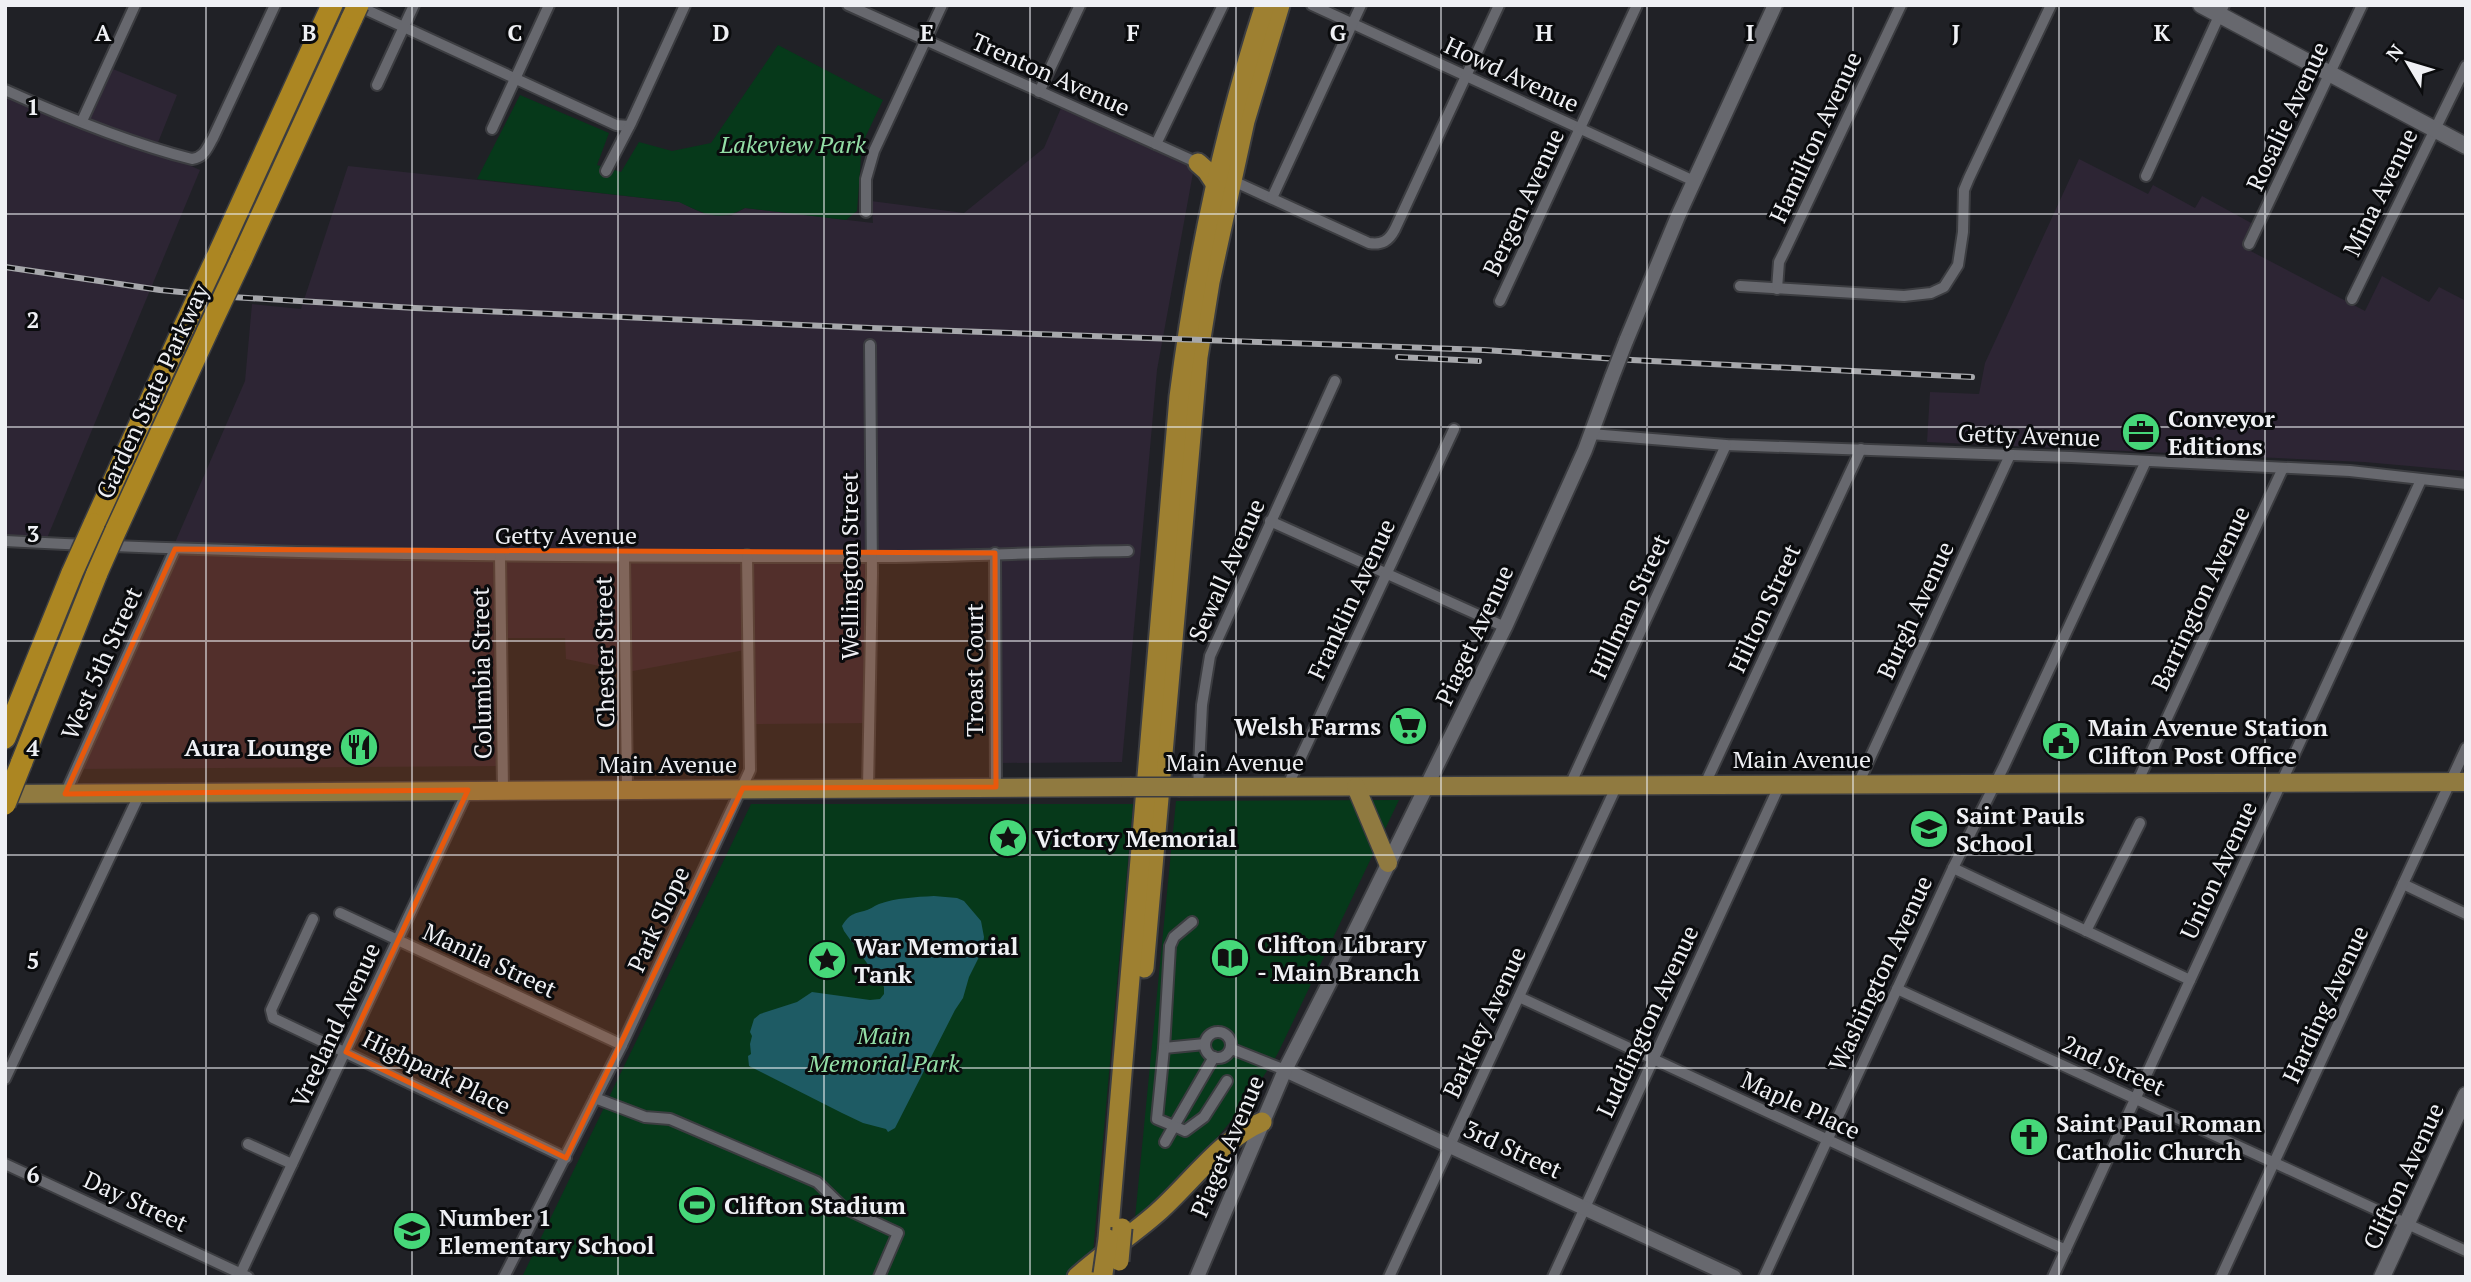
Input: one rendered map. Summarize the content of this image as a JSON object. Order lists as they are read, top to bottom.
{
  "streets": {
    "highway": ["Garden State Parkway"],
    "main road": ["Main Avenue", "Clifton Avenue"],
    "street": [
      "Trenton Avenue",
      "Howd Avenue",
      "Rosalie Avenue",
      "Hamilton Avenue",
      "Mina Avenue",
      "Bergen Avenue",
      "Getty Avenue",
      "Wellington Street",
      "Sewall Avenue",
      "Barrington Avenue",
      "Franklin Avenue",
      "Hillman Street",
      "Hilton Street",
      "Burgh Avenue",
      "Piaget Avenue",
      "Chester Street",
      "West 5th Street",
      "Troast Court",
      "Columbia Street",
      "Union Avenue",
      "Park Slope",
      "Manila Street",
      "Washington Avenue",
      "Harding Avenue",
      "Luddington Avenue",
      "Barkley Avenue",
      "Vreeland Avenue",
      "2nd Street",
      "Highpark Place",
      "Maple Place",
      "3rd Street",
      "Day Street"
    ]
  },
  "crossings": [
    ["Howd Avenue", "Bergen Avenue"],
    ["Howd Avenue", "Piaget Avenue"],
    ["Getty Avenue", "Wellington Street"],
    ["Getty Avenue", "Barrington Avenue"],
    ["Getty Avenue", "Hillman Street"],
    ["Getty Avenue", "Hilton Street"],
    ["Getty Avenue", "Burgh Avenue"],
    ["Getty Avenue", "Piaget Avenue"],
    ["Getty Avenue", "Chester Street"],
    ["Getty Avenue", "West 5th Street"],
    ["Getty Avenue", "Troast Court"],
    ["Getty Avenue", "Columbia Street"],
    ["Getty Avenue", "Union Avenue"],
    ["Getty Avenue", "Park Slope"],
    ["Getty Avenue", "Washington Avenue"],
    ["Wellington Street", "Main Avenue"],
    ["Sewall Avenue", "Main Avenue"],
    ["Barrington Avenue", "Main Avenue"],
    ["Franklin Avenue", "Main Avenue"],
    ["Hillman Street", "Main Avenue"],
    ["Hilton Street", "Main Avenue"],
    ["Burgh Avenue", "Main Avenue"],
    ["Piaget Avenue", "Main Avenue"],
    ["Piaget Avenue", "3rd Street"],
    ["Chester Street", "Main Avenue"],
    ["West 5th Street", "Main Avenue"],
    ["Troast Court", "Main Avenue"],
    ["Columbia Street", "Main Avenue"],
    ["Main Avenue", "Union Avenue"],
    ["Main Avenue", "Park Slope"],
    ["Main Avenue", "Washington Avenue"],
    ["Main Avenue", "Harding Avenue"],
    ["Main Avenue", "Luddington Avenue"],
    ["Main Avenue", "Barkley Avenue"],
    ["Main Avenue", "Vreeland Avenue"],
    ["Union Avenue", "2nd Street"],
    ["Union Avenue", "Maple Place"],
    ["Park Slope", "Manila Street"],
    ["Park Slope", "Highpark Place"],
    ["Manila Street", "Vreeland Avenue"],
    ["Washington Avenue", "2nd Street"],
    ["Washington Avenue", "Maple Place"],
    ["Harding Avenue", "2nd Street"],
    ["Luddington Avenue", "Maple Place"],
    ["Luddington Avenue", "3rd Street"],
    ["Barkley Avenue", "Maple Place"],
    ["Barkley Avenue", "3rd Street"],
    ["Vreeland Avenue", "Highpark Place"],
    ["Vreeland Avenue", "Day Street"],
    ["2nd Street", "Clifton Avenue"]
  ],
  "parks": ["Lakeview Park", "Main Memorial Park"],
  "places": {
    "office": ["Conveyor Editions"],
    "supermarket": ["Welsh Farms"],
    "public building": ["Main Avenue Station Clifton Post Office"],
    "restaurant": ["Aura Lounge"],
    "school or university": ["Saint Pauls School", "Number 1 Elementary School"],
    "place": ["Victory Memorial", "War Memorial Tank"],
    "library": ["Clifton Library - Main Branch"],
    "church": ["Saint Paul Roman Catholic Church"],
    "sports": ["Clifton Stadium"]
  },
  "north": "top left",
  "grid": {
    "columns": [
      "A",
      "B",
      "C",
      "D",
      "E",
      "F",
      "G",
      "H",
      "I",
      "J",
      "K"
    ],
    "rows": [
      "1",
      "2",
      "3",
      "4",
      "5",
      "6"
    ]
  }
}
